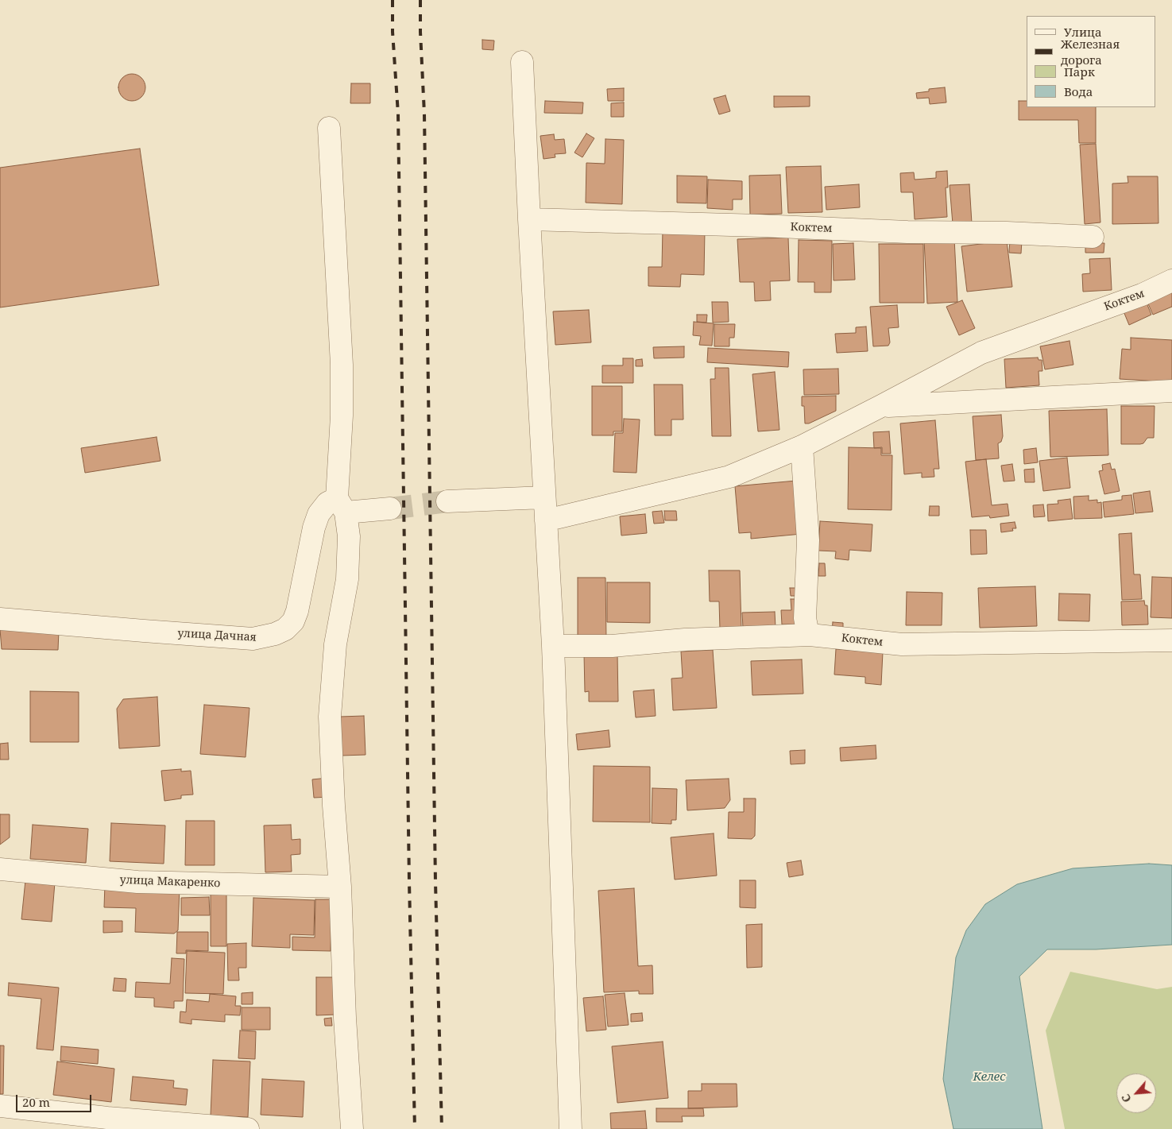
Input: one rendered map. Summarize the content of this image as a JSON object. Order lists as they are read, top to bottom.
{
  "streets": {
    "street": ["Коктем", "улица Дачная", "улица Макаренко"]
  },
  "water": ["Келес"],
  "legend": [
    "Улица",
    "Железная дорога",
    "Парк",
    "Вода"
  ],
  "scale_bar": "20 m",
  "north": "bottom left"
}
